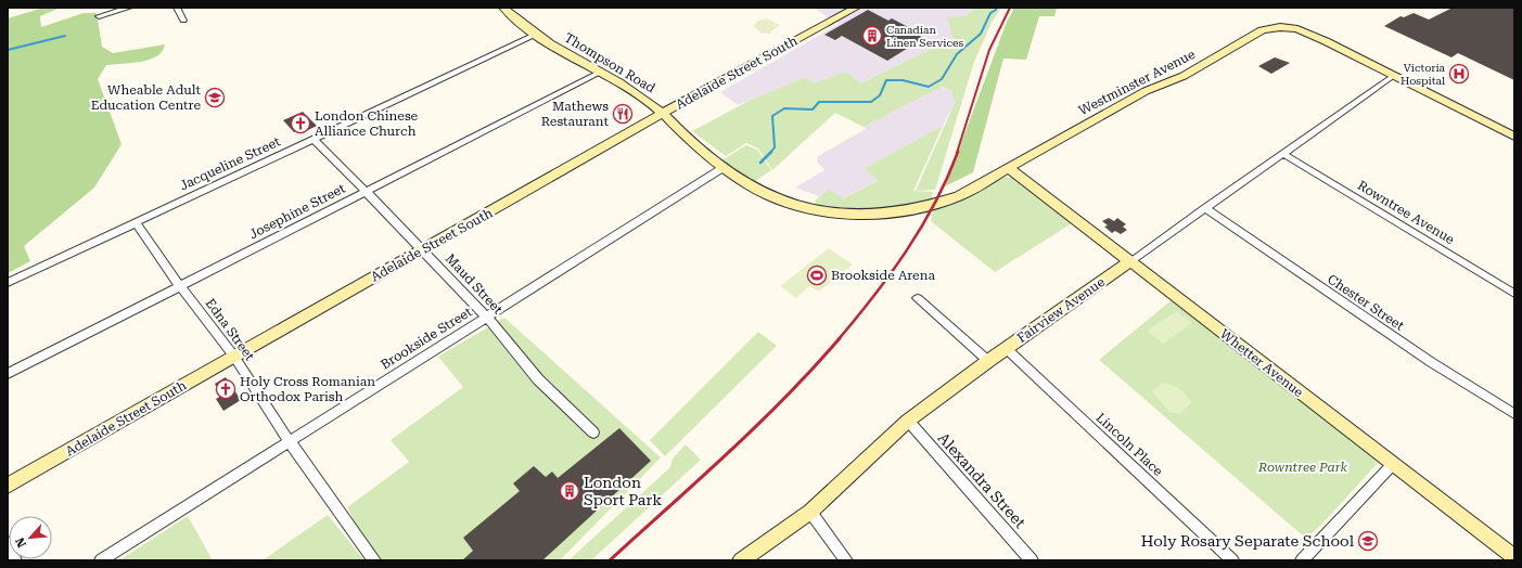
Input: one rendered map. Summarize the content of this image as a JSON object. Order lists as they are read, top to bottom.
{
  "streets": {
    "street": [
      "Thompson Road",
      "Adelaide Street South",
      "Westminster Avenue",
      "Jacqueline Street",
      "Josephine Street",
      "Rowntree Avenue",
      "Maud Street",
      "Chester Street",
      "Fairview Avenue",
      "Edna Street",
      "Brookside Street",
      "Whetter Avenue",
      "Lincoln Place",
      "Alexandra Street"
    ]
  },
  "crossings": [
    ["Thompson Road", "Adelaide Street South"],
    ["Thompson Road", "Westminster Avenue"],
    ["Thompson Road", "Jacqueline Street"],
    ["Thompson Road", "Josephine Street"],
    ["Thompson Road", "Brookside Street"],
    ["Thompson Road", "Whetter Avenue"],
    ["Adelaide Street South", "Maud Street"],
    ["Adelaide Street South", "Edna Street"],
    ["Westminster Avenue", "Fairview Avenue"],
    ["Westminster Avenue", "Whetter Avenue"],
    ["Jacqueline Street", "Maud Street"],
    ["Jacqueline Street", "Edna Street"],
    ["Josephine Street", "Maud Street"],
    ["Josephine Street", "Edna Street"],
    ["Rowntree Avenue", "Fairview Avenue"],
    ["Maud Street", "Brookside Street"],
    ["Chester Street", "Fairview Avenue"],
    ["Fairview Avenue", "Whetter Avenue"],
    ["Fairview Avenue", "Lincoln Place"],
    ["Fairview Avenue", "Alexandra Street"],
    ["Edna Street", "Brookside Street"]
  ],
  "parks": ["Rowntree Park"],
  "places": {
    "building": ["Canadian Linen Services", "London Sport Park"],
    "hospital": ["Victoria Hospital"],
    "school or university": ["Wheable Adult Education Centre", "Holy Rosary Separate School"],
    "restaurant": ["Mathews Restaurant"],
    "church": ["London Chinese Alliance Church", "Holy Cross Romanian Orthodox Parish"],
    "sports": ["Brookside Arena"]
  },
  "north": "bottom left"
}
